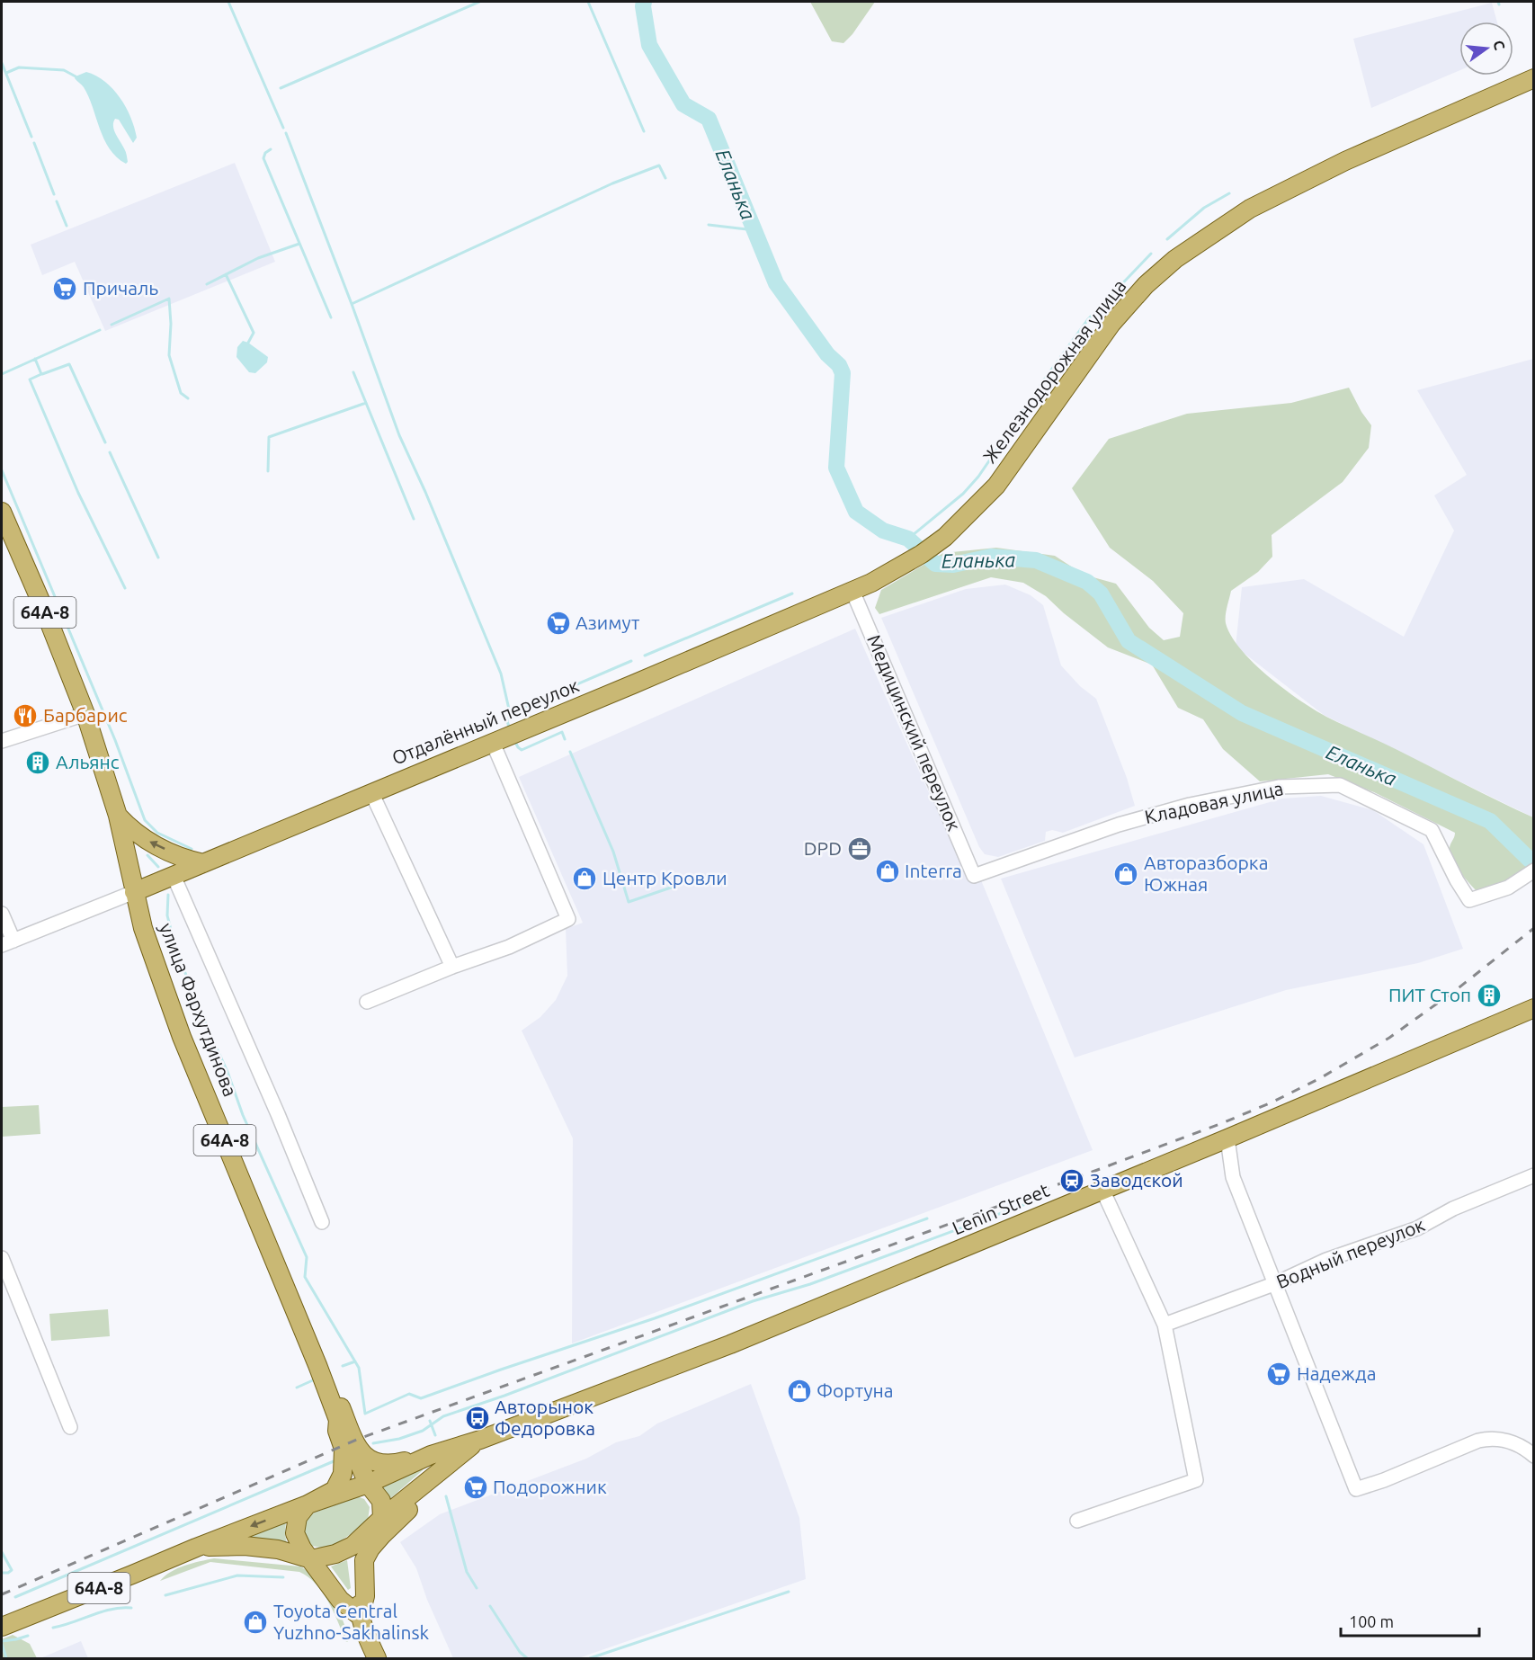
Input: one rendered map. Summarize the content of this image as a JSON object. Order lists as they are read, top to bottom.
{
  "streets": {
    "main road": [
      "Железнодорожная улица",
      "64А-8",
      "Отдалённый переулок",
      "улица Фархутдинова",
      "Lenin Street"
    ],
    "street": ["Медицинский переулок", "Кладовая улица", "Водный переулок"]
  },
  "crossings": [
    ["Железнодорожная улица", "Отдалённый переулок"],
    ["Железнодорожная улица", "Медицинский переулок"],
    ["64А-8", "улица Фархутдинова"],
    ["64А-8", "Lenin Street"],
    ["Отдалённый переулок", "Медицинский переулок"],
    ["Отдалённый переулок", "улица Фархутдинова"],
    ["Медицинский переулок", "Кладовая улица"]
  ],
  "water": ["Еланька"],
  "places": {
    "supermarket": [
      "Причаль",
      "Азимут",
      "Надежда",
      "Подорожник"
    ],
    "restaurant": ["Барбарис"],
    "building": ["Альянс", "ПИТ Стоп"],
    "office": ["DPD"],
    "shop": [
      "Interra",
      "Авторазборка Южная",
      "Центр Кровли",
      "Фортуна",
      "Toyota Central Yuzhno-Sakhalinsk"
    ],
    "station": ["Заводской"],
    "bus stop": ["Авторынок Федоровка"]
  },
  "scale_bar": "100 m",
  "north": "right"
}
